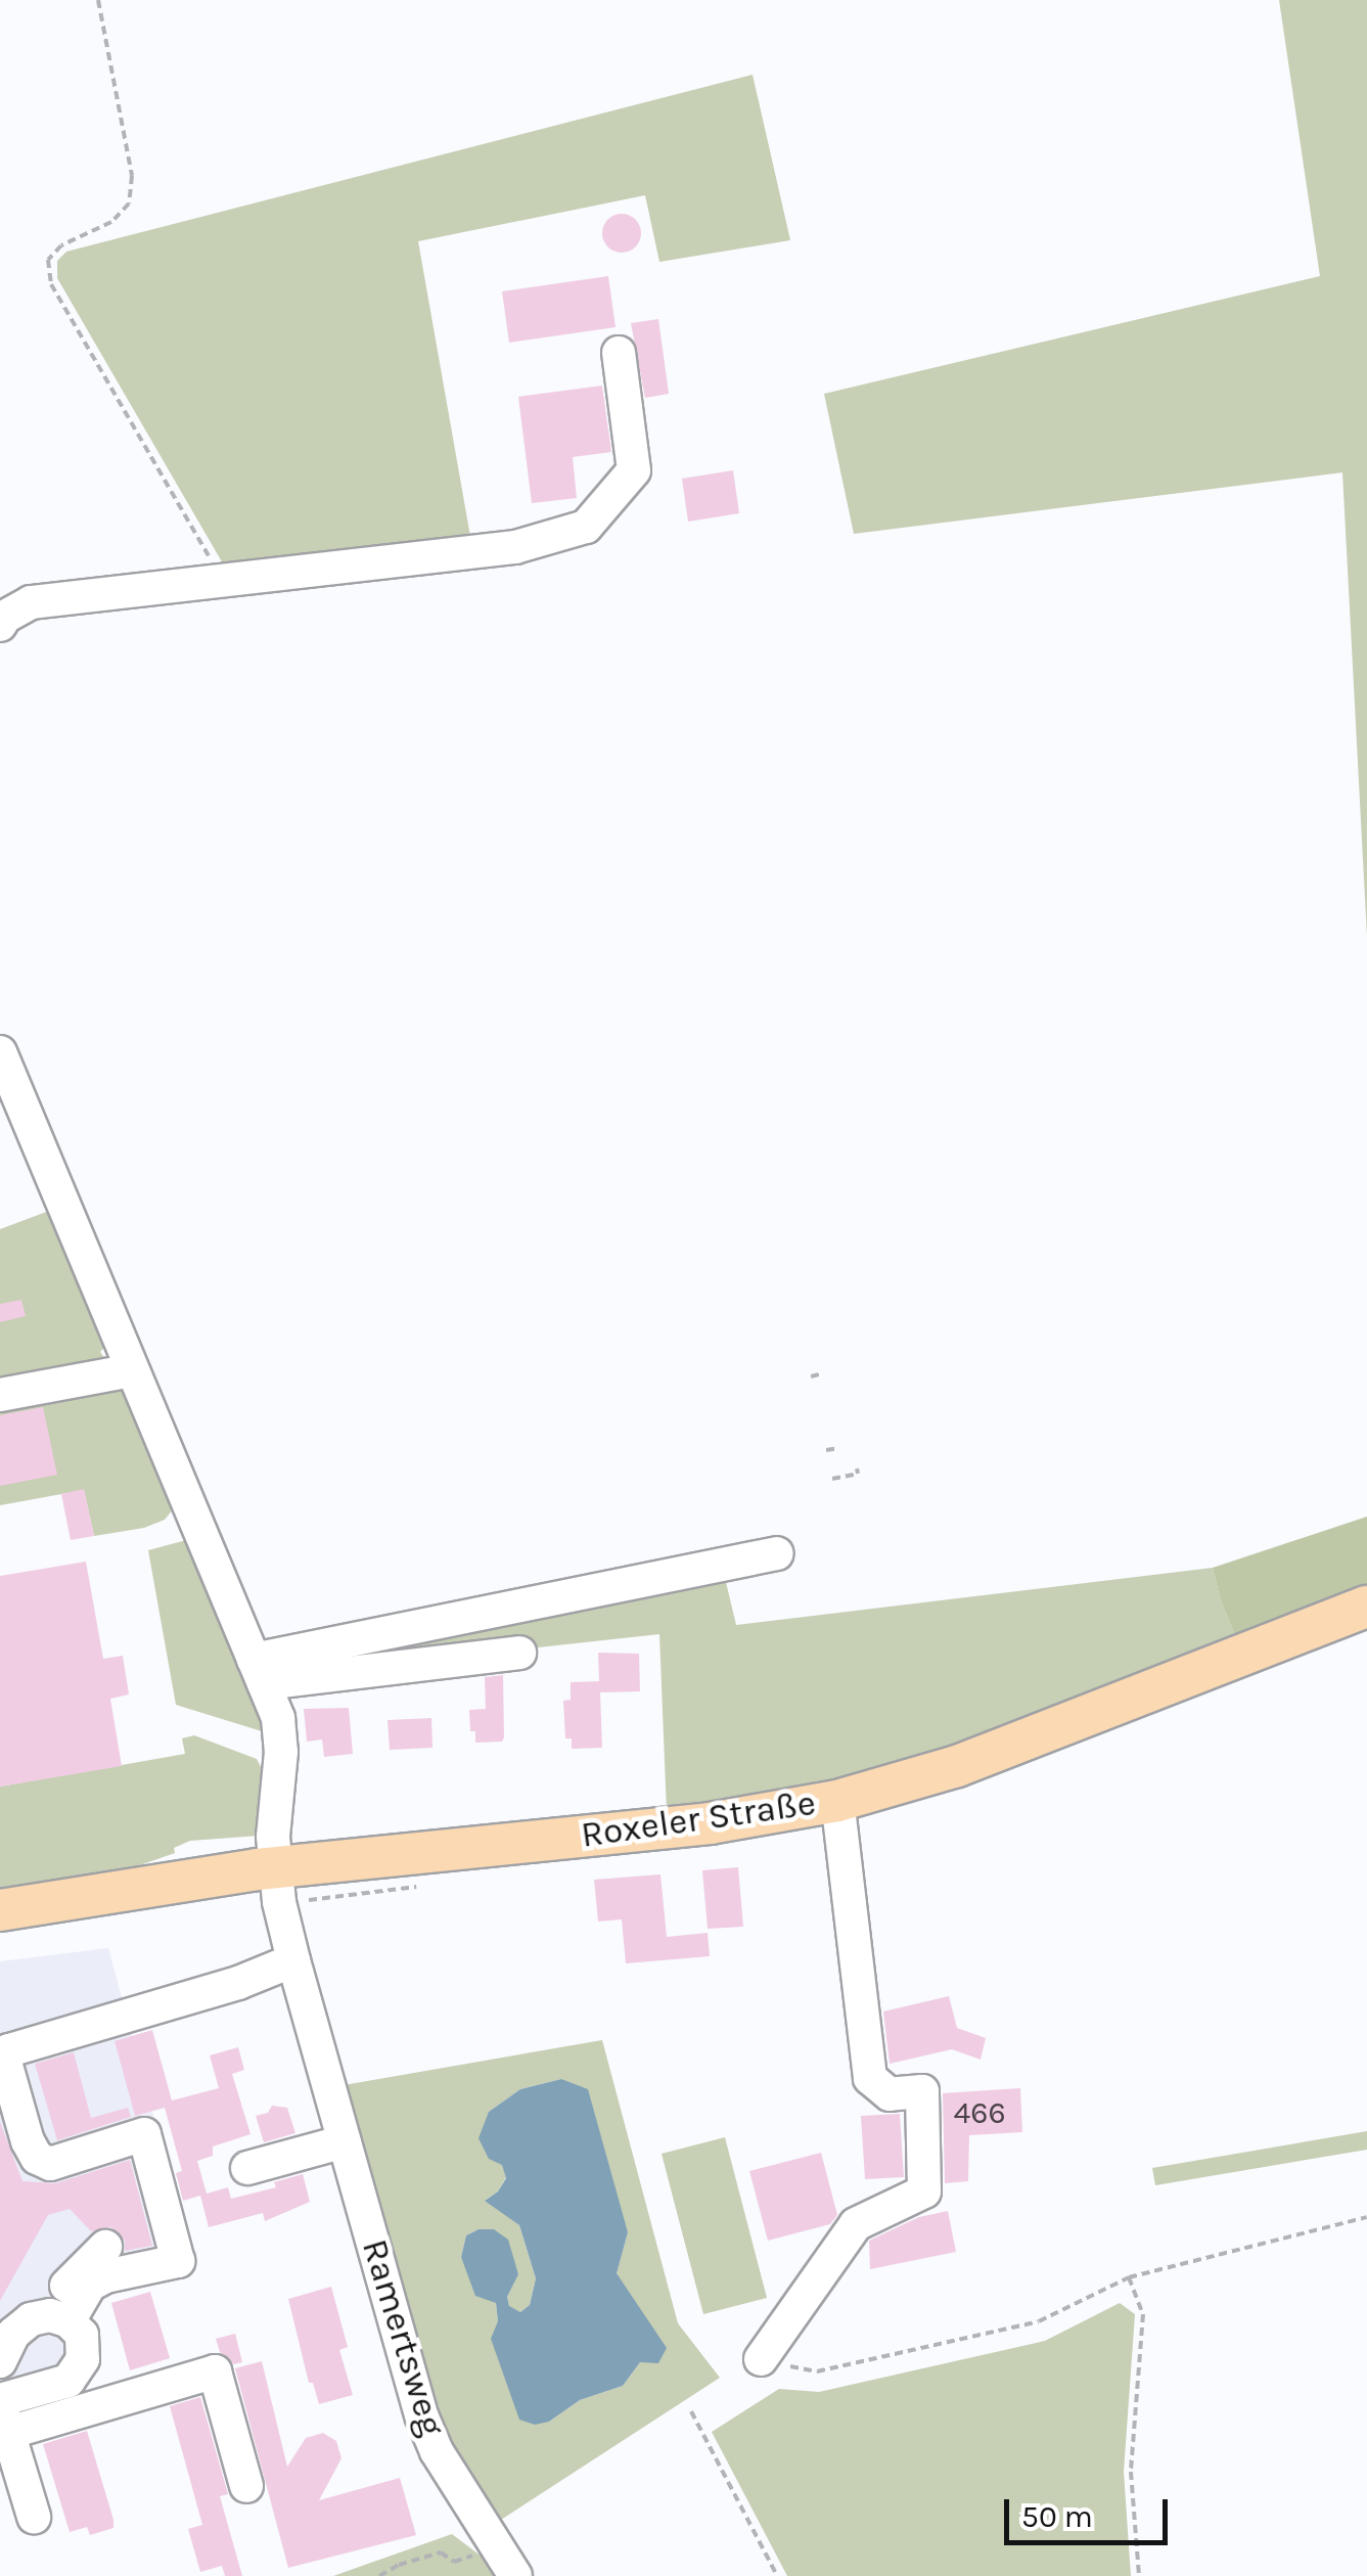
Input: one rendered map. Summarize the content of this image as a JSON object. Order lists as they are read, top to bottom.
{
  "streets": {
    "main road": ["Roxeler Straße"],
    "street": ["Ramertsweg"]
  },
  "crossings": [
    ["Roxeler Straße", "Ramertsweg"]
  ],
  "house_numbers": ["466"],
  "scale_bar": "50 m"
}
